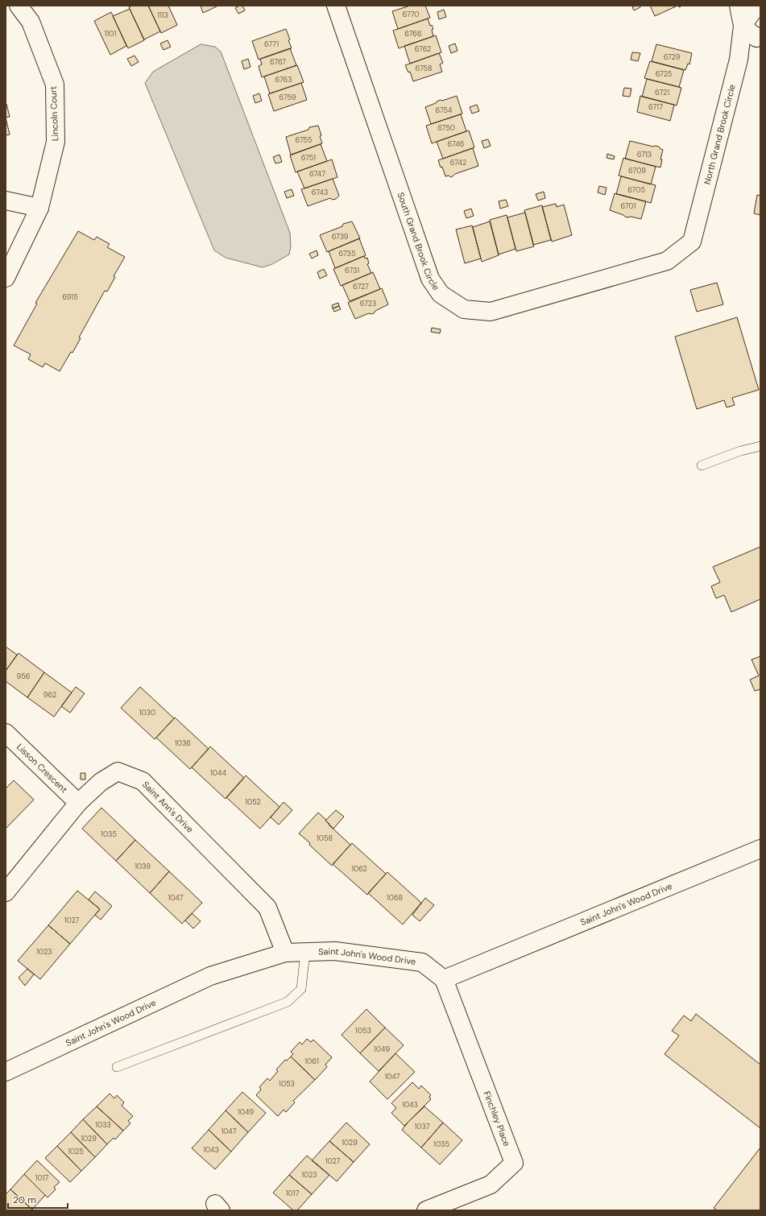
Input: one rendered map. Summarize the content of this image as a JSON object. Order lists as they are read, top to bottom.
{
  "streets": {
    "street": [
      "Lincoln Court",
      "North Grand Brook Circle",
      "South Grand Brook Circle",
      "Lisson Crescent",
      "Saint Ann's Drive",
      "Saint John's Wood Drive",
      "Finchley Place"
    ]
  },
  "crossings": [
    ["North Grand Brook Circle", "South Grand Brook Circle"],
    ["Lisson Crescent", "Saint Ann's Drive"],
    ["Saint Ann's Drive", "Saint John's Wood Drive"],
    ["Saint John's Wood Drive", "Finchley Place"]
  ],
  "house_numbers": [
    "6770",
    "1113",
    "1101",
    "6766",
    "6771",
    "6762",
    "6729",
    "6767",
    "6758",
    "6725",
    "6763",
    "6721",
    "6759",
    "6717",
    "6754",
    "6750",
    "6755",
    "6746",
    "6713",
    "6751",
    "6742",
    "6709",
    "6747",
    "6705",
    "6743",
    "6701",
    "6739",
    "6735",
    "6731",
    "6727",
    "6915",
    "6723",
    "956",
    "962",
    "1030",
    "1036",
    "1044",
    "1052",
    "1035",
    "1058",
    "1039",
    "1062",
    "1047",
    "1068",
    "1027",
    "1023",
    "1053",
    "1049",
    "1061",
    "1047",
    "1053",
    "1043",
    "1049",
    "1033",
    "1037",
    "1047",
    "1029",
    "1029",
    "1035",
    "1043",
    "1025",
    "1027",
    "1023",
    "1017",
    "1017"
  ],
  "scale_bar": "20 m"
}
